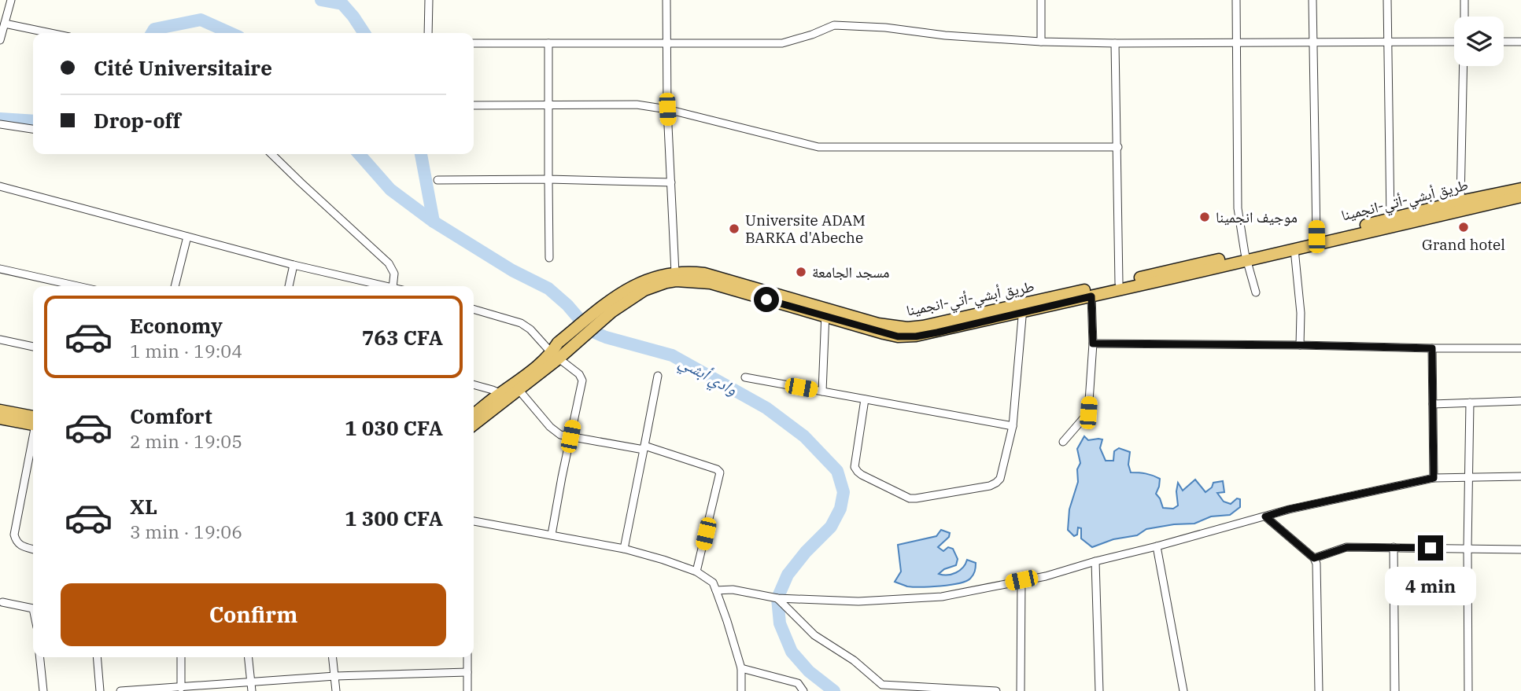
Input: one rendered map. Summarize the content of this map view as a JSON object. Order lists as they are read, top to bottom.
{
  "streets": {
    "highway": ["طريق أبشي-أتي-انجمينا"]
  },
  "water": ["وادي أبشي"],
  "places": [
    "موجيف انجمينا",
    "Grand hotel",
    "Universite ADAM BARKA d'Abeche",
    "مسجد الجامعة"
  ],
  "page": {
    "banner": ["Cité Universitaire", "Drop-off"],
    "list": [
      {
        "name": "Economy",
        "note": "1 min · 19:04",
        "value": "763 CFA"
      },
      {
        "name": "Comfort",
        "note": "2 min · 19:05",
        "value": "1 030 CFA"
      },
      {
        "name": "XL",
        "note": "3 min · 19:06",
        "value": "1 300 CFA"
      }
    ],
    "bubble": "4 min",
    "buttons": "Confirm"
  }
}
